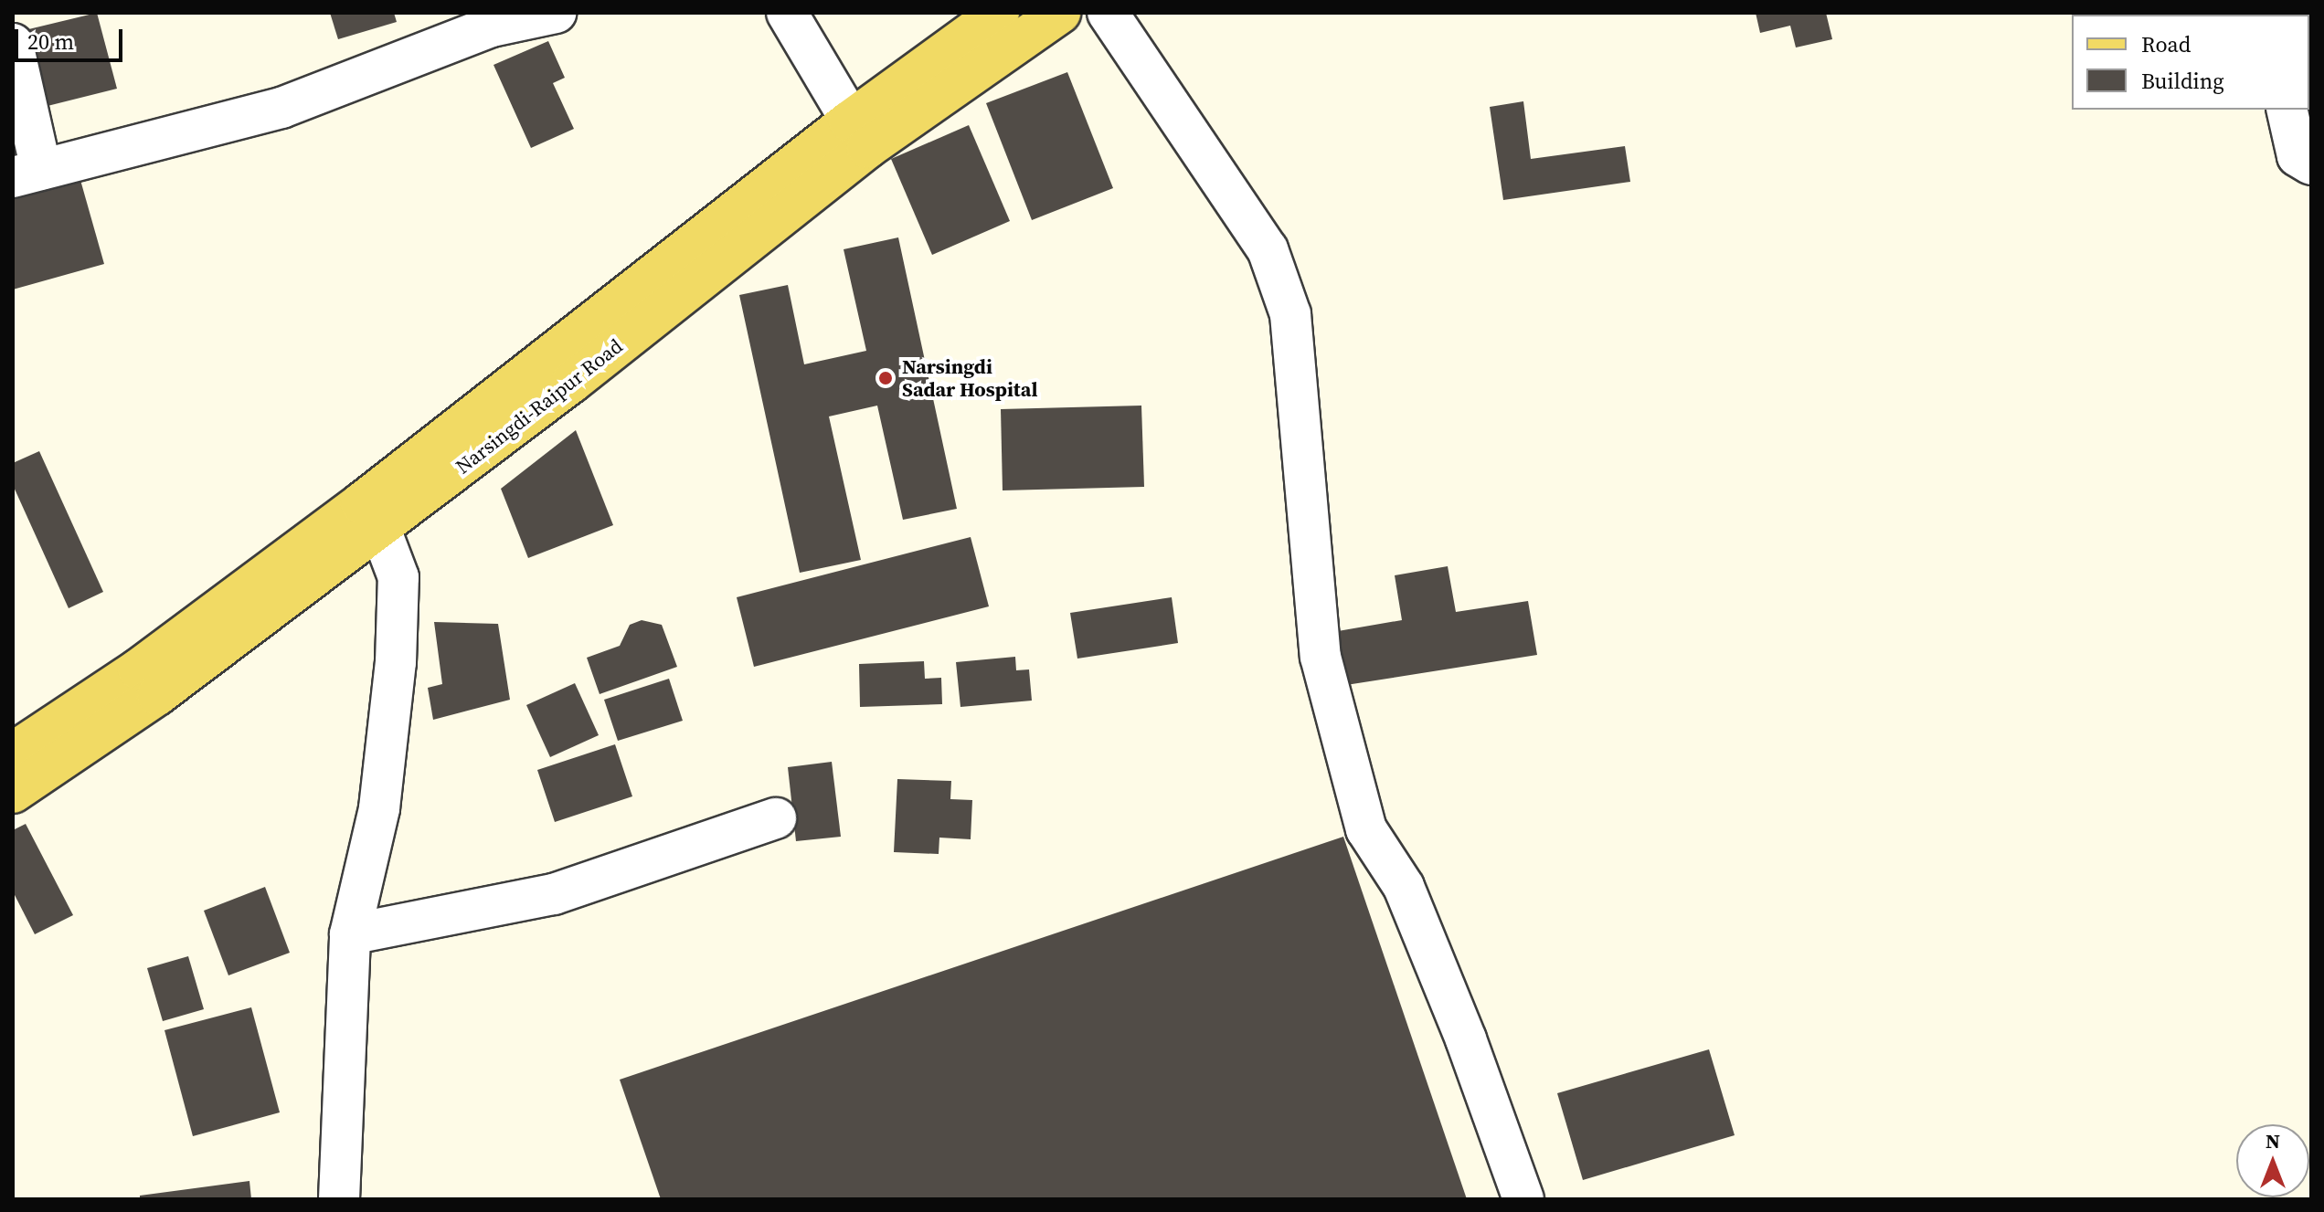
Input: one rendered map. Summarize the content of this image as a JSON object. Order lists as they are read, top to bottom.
{
  "streets": {
    "main road": ["Narsingdi-Raipur Road"]
  },
  "places": ["Narsingdi Sadar Hospital"],
  "legend": ["Road", "Building"],
  "scale_bar": "20 m",
  "north": "top"
}
